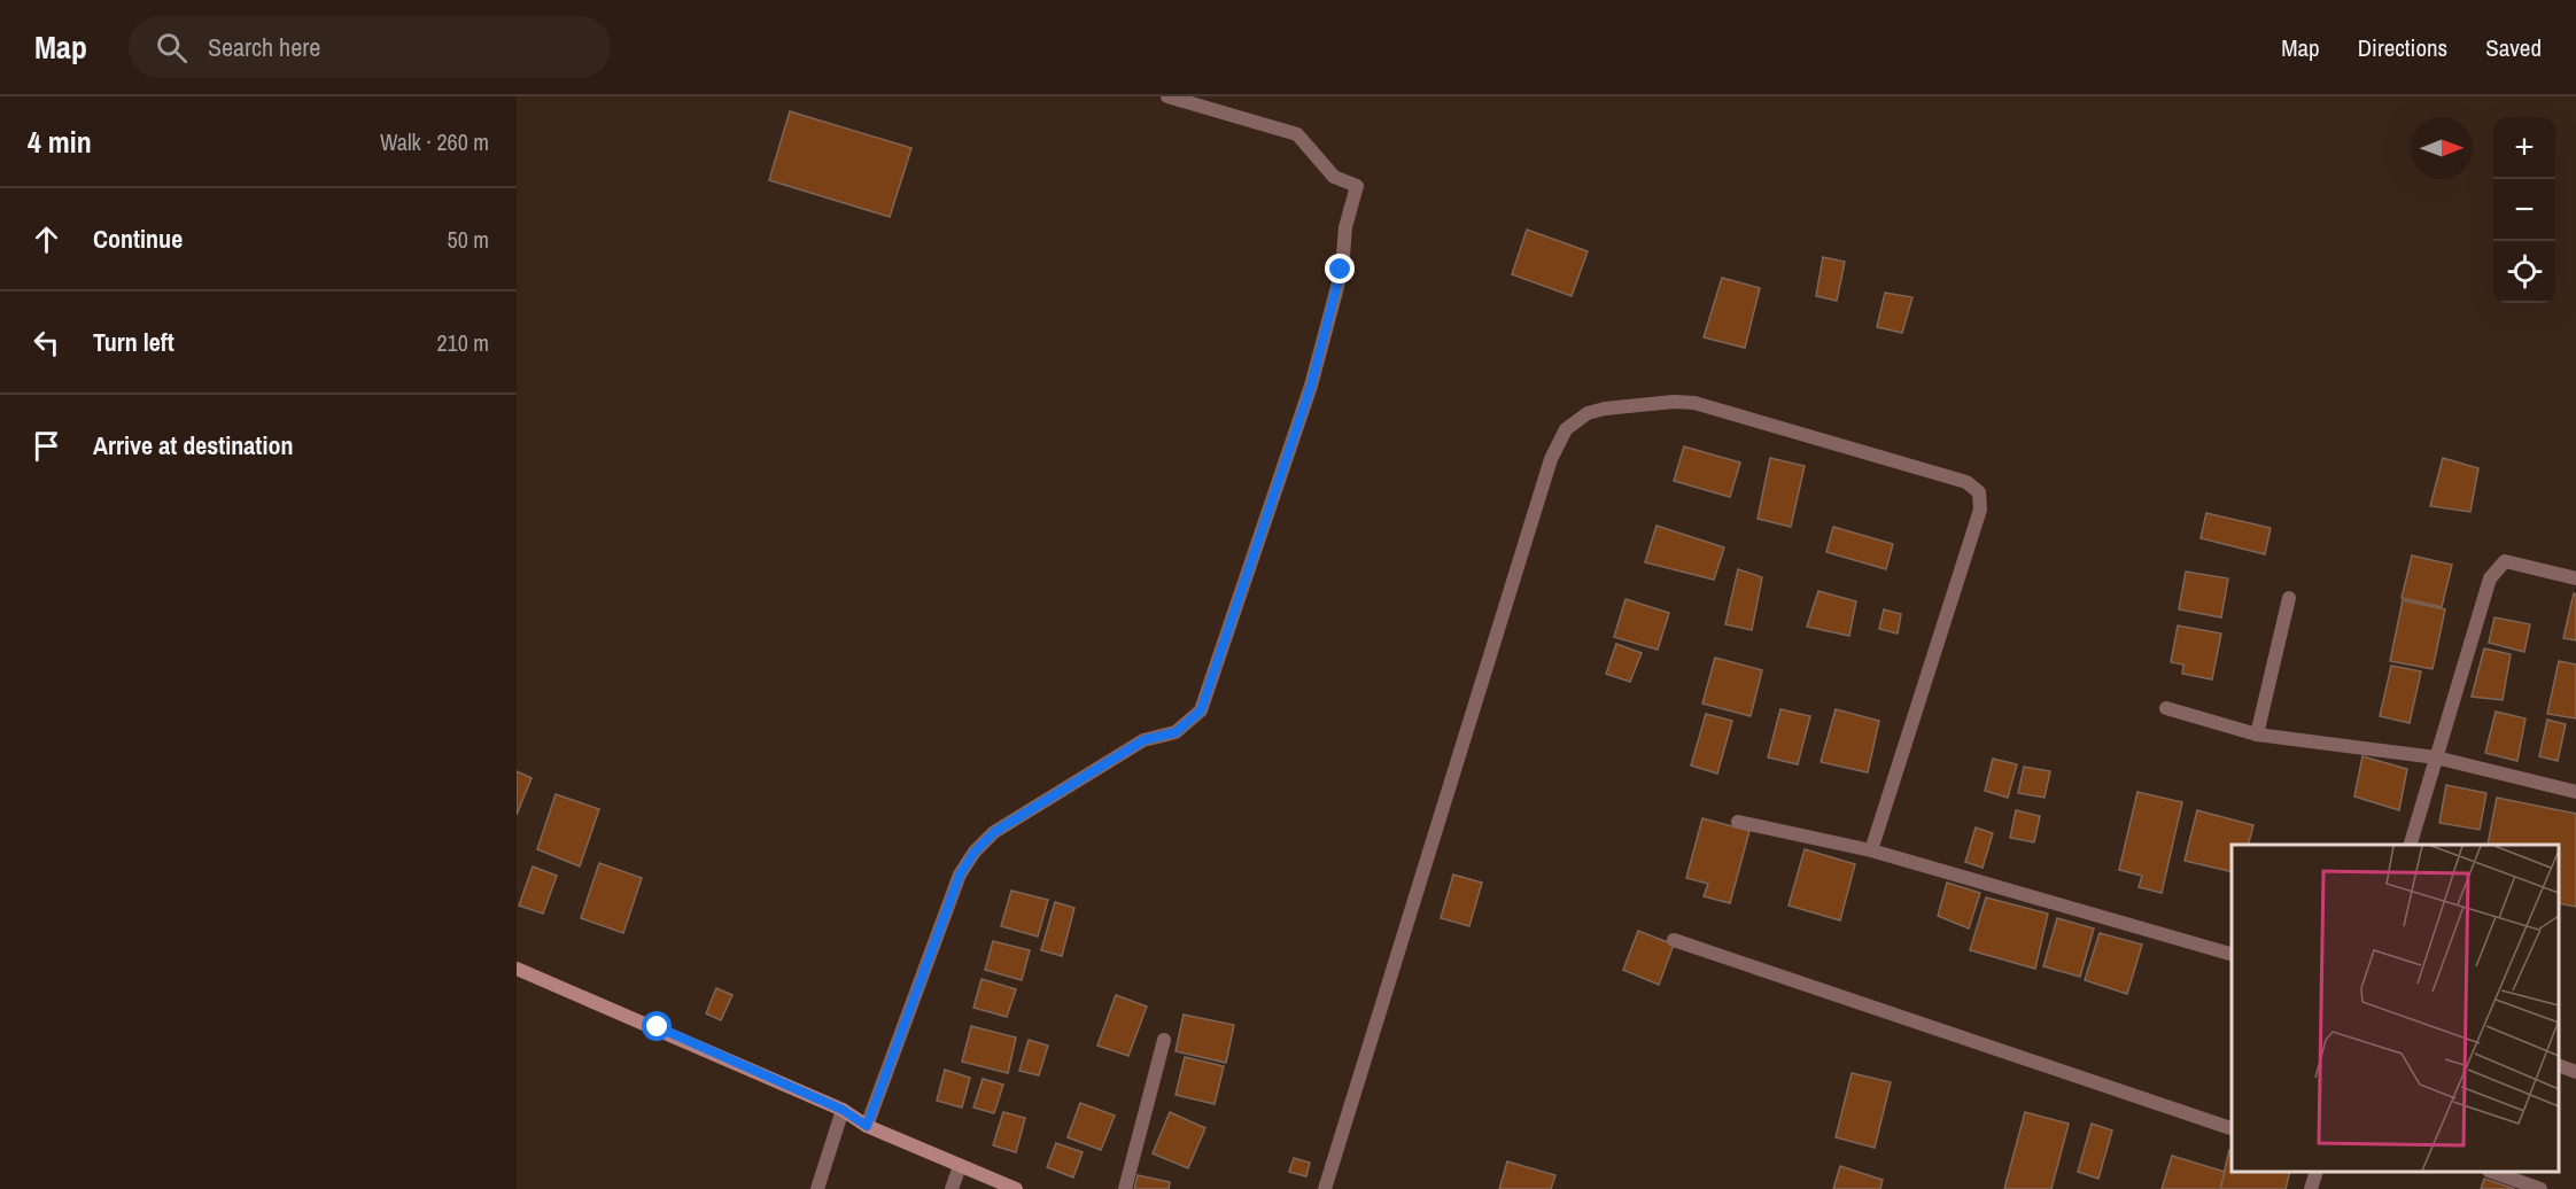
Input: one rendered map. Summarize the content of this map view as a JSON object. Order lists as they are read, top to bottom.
{
  "north": "right",
  "page": {
    "header": "Map",
    "search": "Search here",
    "nav": ["Map", "Directions", "Saved"],
    "heading": ["4 min", "Walk · 260 m"],
    "map_buttons": ["+", "−"],
    "list": [
      ["Continue", "50 m"],
      ["Turn left", "210 m"],
      "Arrive at destination"
    ]
  }
}
